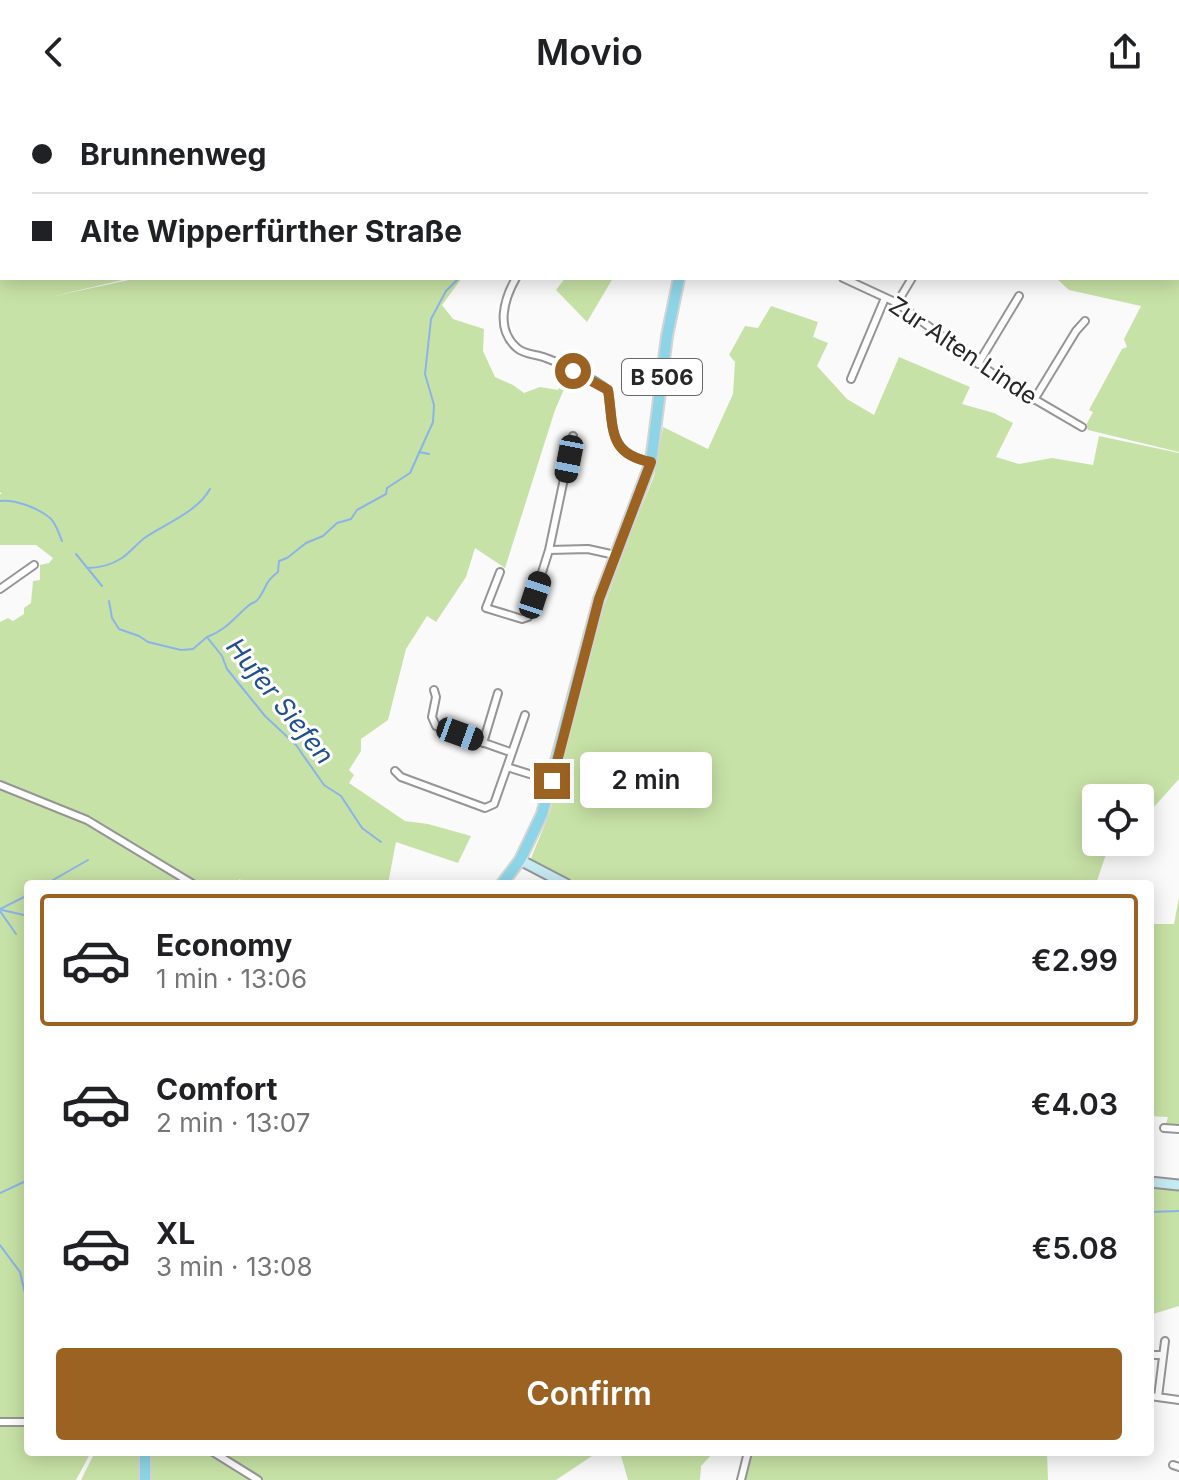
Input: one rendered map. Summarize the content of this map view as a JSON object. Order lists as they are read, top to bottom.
{
  "streets": {
    "main road": ["B 506"],
    "street": ["Zur Alten Linde"]
  },
  "water": ["Hufer Siefen"],
  "page": {
    "header": "Movio",
    "banner": ["Brunnenweg", "Alte Wipperfürther Straße"],
    "bubble": "2 min",
    "list": [
      {
        "name": "Economy",
        "note": "1 min · 13:06",
        "value": "€2.99"
      },
      {
        "name": "Comfort",
        "note": "2 min · 13:07",
        "value": "€4.03"
      },
      {
        "name": "XL",
        "note": "3 min · 13:08",
        "value": "€5.08"
      }
    ],
    "buttons": "Confirm"
  }
}
